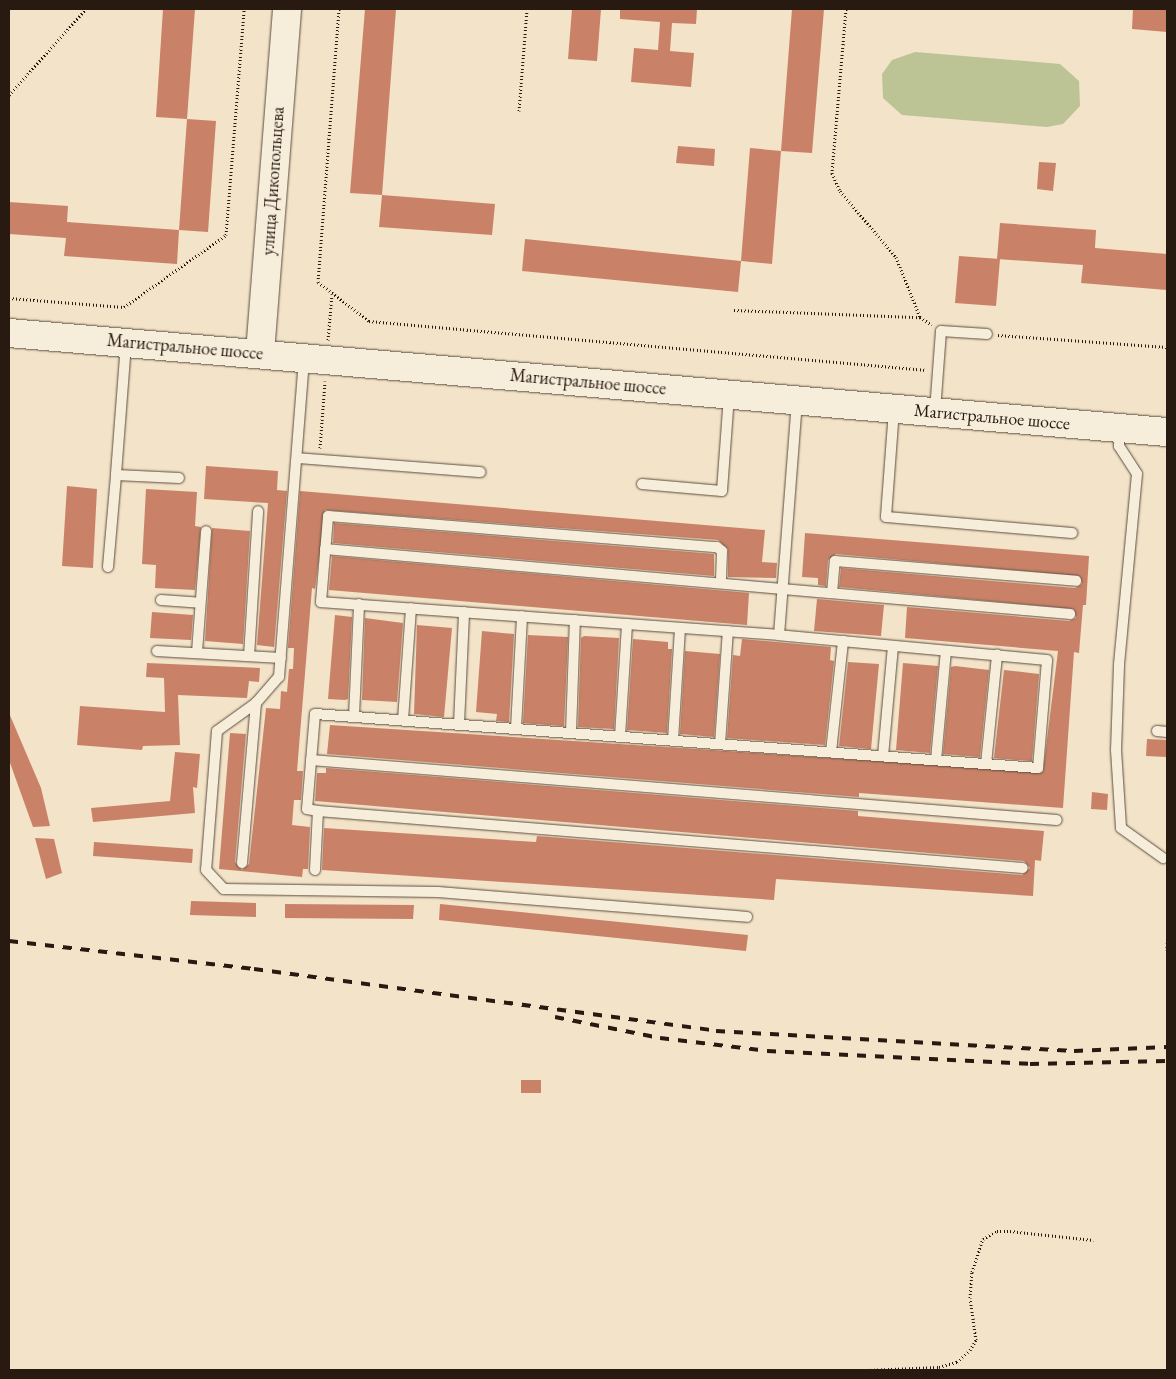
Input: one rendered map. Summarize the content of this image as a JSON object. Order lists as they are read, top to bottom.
{
  "streets": {
    "main road": ["улица Дикопольцева", "Магистральное шоссе"]
  },
  "crossings": [
    ["улица Дикопольцева", "Магистральное шоссе"]
  ]
}
